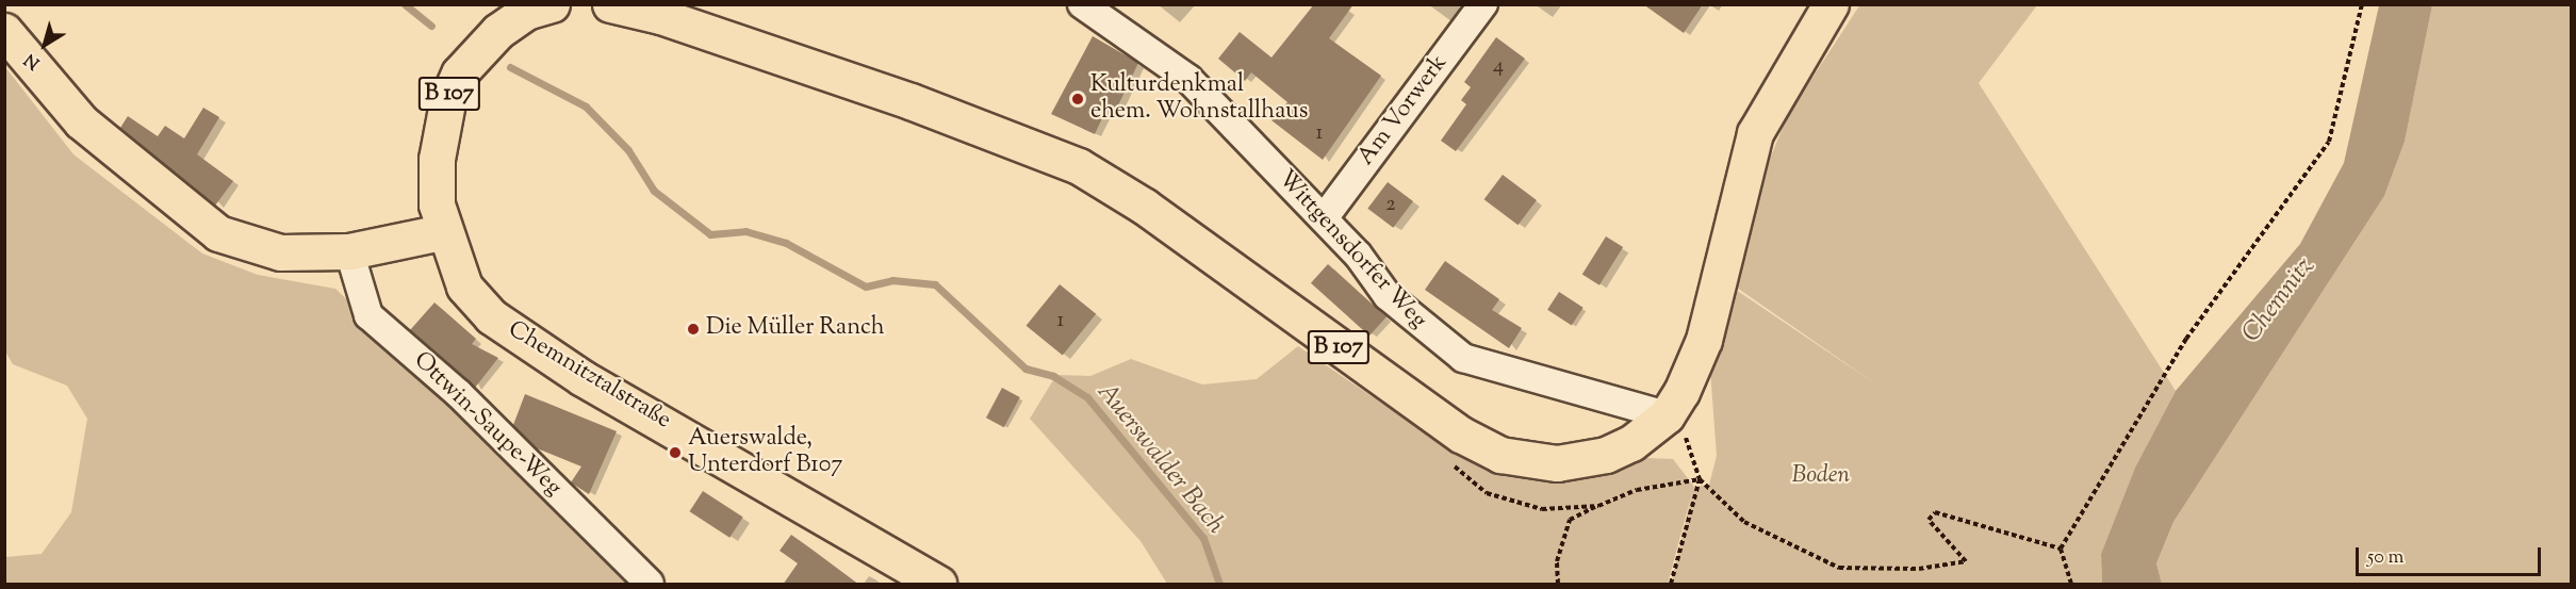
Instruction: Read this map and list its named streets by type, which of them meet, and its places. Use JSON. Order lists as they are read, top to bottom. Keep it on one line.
{"streets":{"main road":["B 107","Chemnitztalstraße"],"street":["Am Vorwerk","Wittgensdorfer Weg","Ottwin-Saupe-Weg"]},"crossings":[["B 107","Wittgensdorfer Weg"],["B 107","Chemnitztalstraße"],["Am Vorwerk","Wittgensdorfer Weg"]],"water":["Chemnitz","Auerswalder Bach"],"parks":["Boden"],"places":["Kulturdenkmal ehem. Wohnstallhaus","Die Müller Ranch","Auerswalde, Unterdorf B107"],"house_numbers":["4","1","2","1"],"scale_bar":"50 m","north":"bottom left"}
